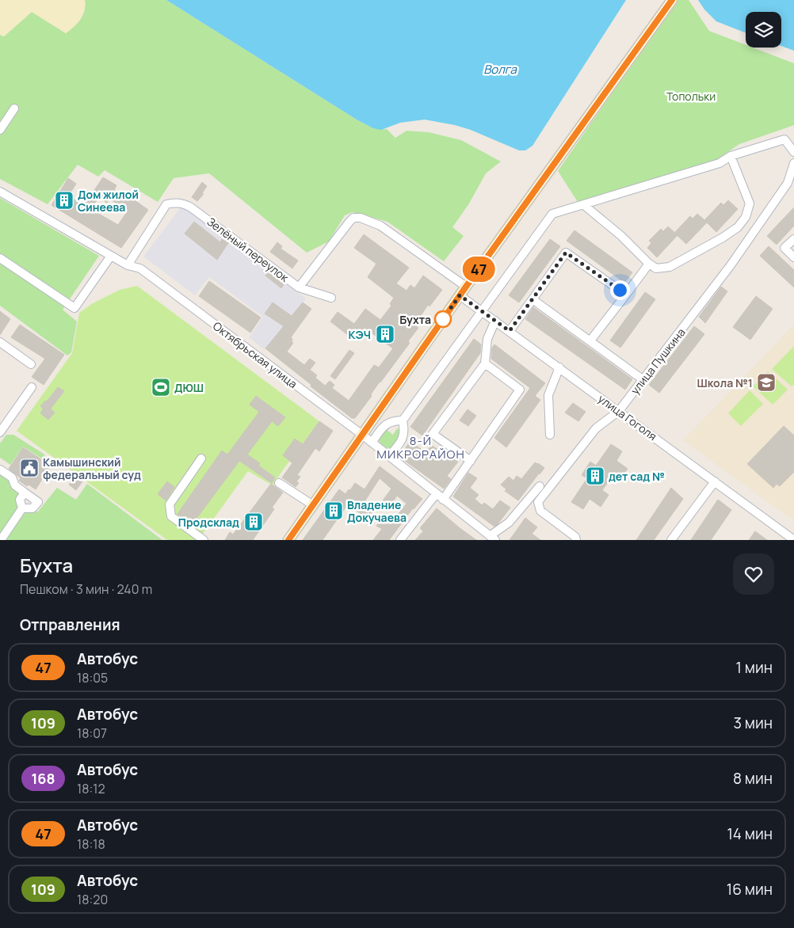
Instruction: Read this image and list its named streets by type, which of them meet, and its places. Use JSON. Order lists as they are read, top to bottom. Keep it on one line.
{"streets":{"street":["Зелёный переулок","Октябрьская улица","улица Пушкина","улица Гоголя"]},"crossings":[["Зелёный переулок","Октябрьская улица"],["улица Пушкина","улица Гоголя"]],"districts":["8-Й МИКРОРАЙОН"],"water":["Волга"],"parks":["Топольки"],"places":{"building":["Дом жилой Синеева","КЭЧ","дет сад №","Владение Докучаева","Продсклад"],"other":["Бухта"],"school or university":["Школа №1"],"sports":["ДЮШ"],"public building":["Камышинский федеральный суд"]},"lines":["bus line 47"],"page":{"on_map":"47","heading":[["Бухта","Пешком · 3 мин · 240 m"],"Отправления"],"list":[{"mark":"47","name":"Автобус","note":"18:05","value":"1 мин"},{"mark":"109","name":"Автобус","note":"18:07","value":"3 мин"},{"mark":"168","name":"Автобус","note":"18:12","value":"8 мин"},{"mark":"47","name":"Автобус","note":"18:18","value":"14 мин"},{"mark":"109","name":"Автобус","note":"18:20","value":"16 мин"}]}}
